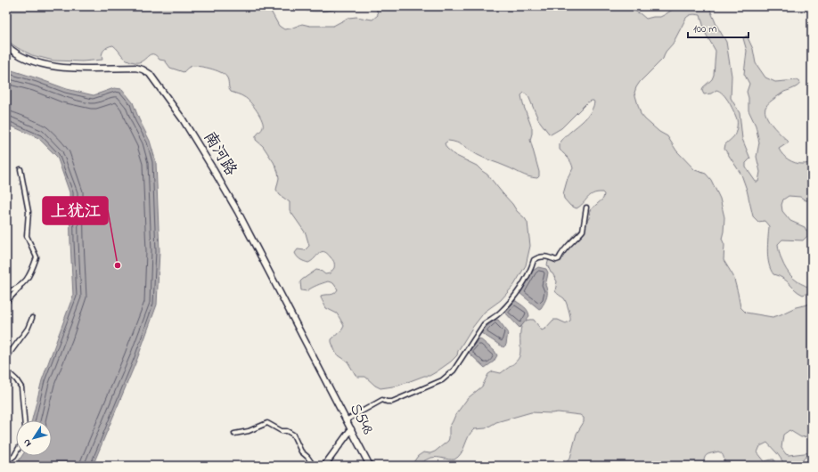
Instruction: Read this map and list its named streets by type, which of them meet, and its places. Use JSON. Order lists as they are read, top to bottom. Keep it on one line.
{"streets":{"street":["南河路","S548"]},"crossings":[["南河路","S548"]],"places":["上犹江"],"scale_bar":"100 m","north":"bottom left"}
